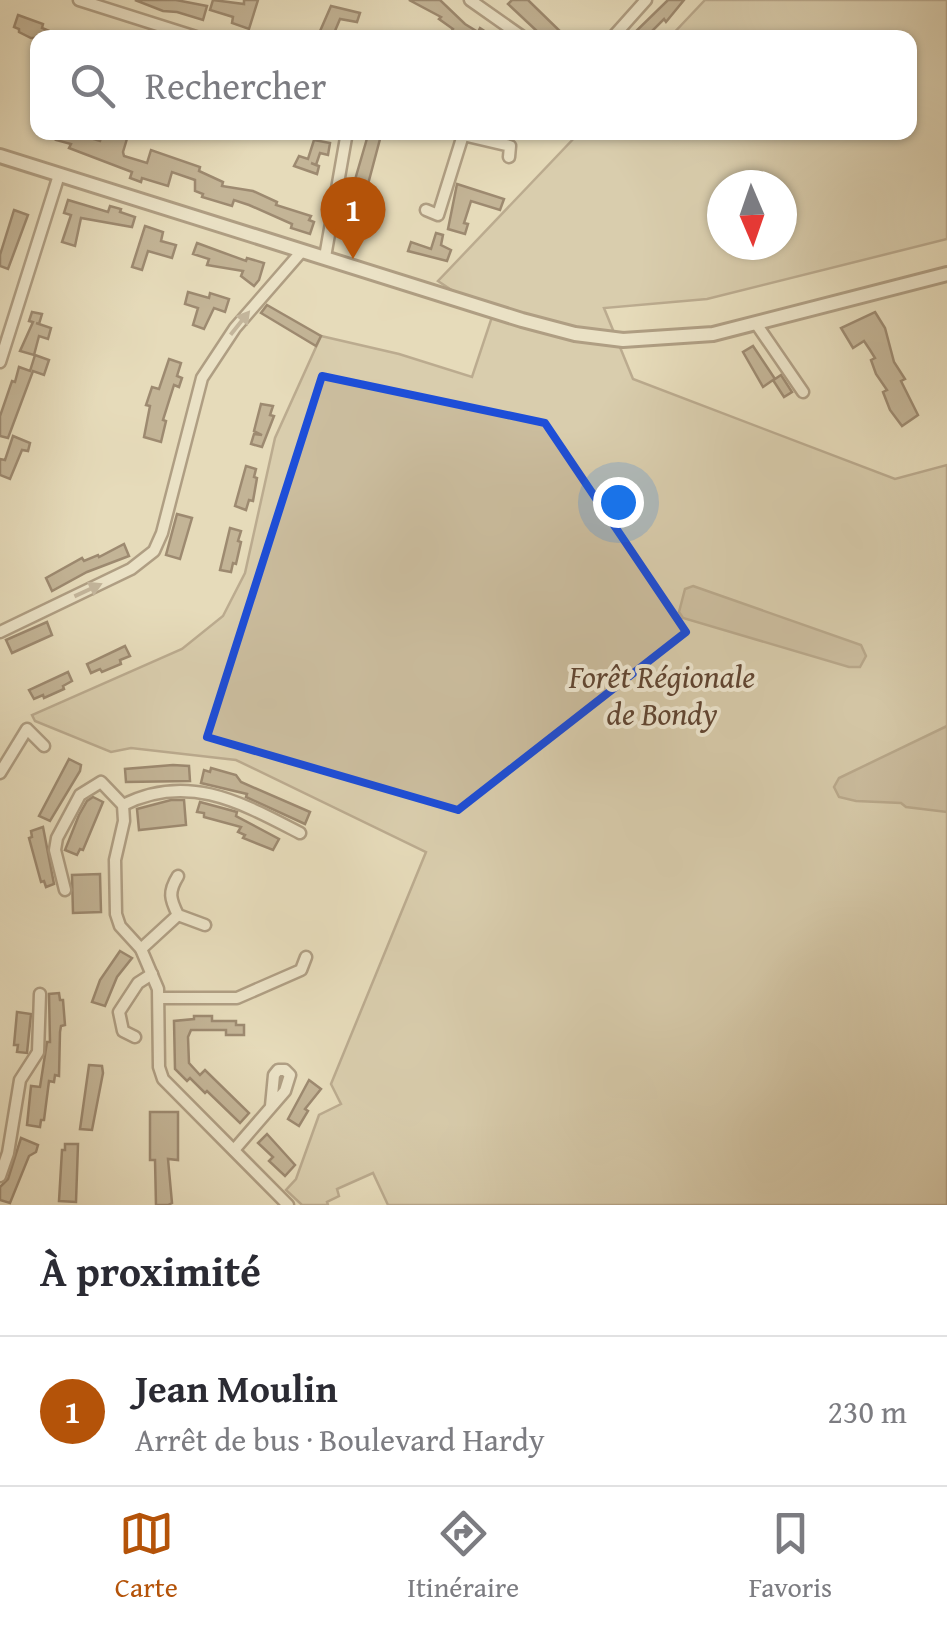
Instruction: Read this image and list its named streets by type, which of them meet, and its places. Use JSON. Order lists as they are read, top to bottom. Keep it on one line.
{"parks":["Forêt Régionale de Bondy"],"north":"bottom","page":{"search":"Rechercher","pins":"1","heading":"À proximité","list":[{"mark":"1","name":"Jean Moulin","note":"Arrêt de bus · Boulevard Hardy","value":"230 m"}],"nav":["Carte","Itinéraire","Favoris"]}}
